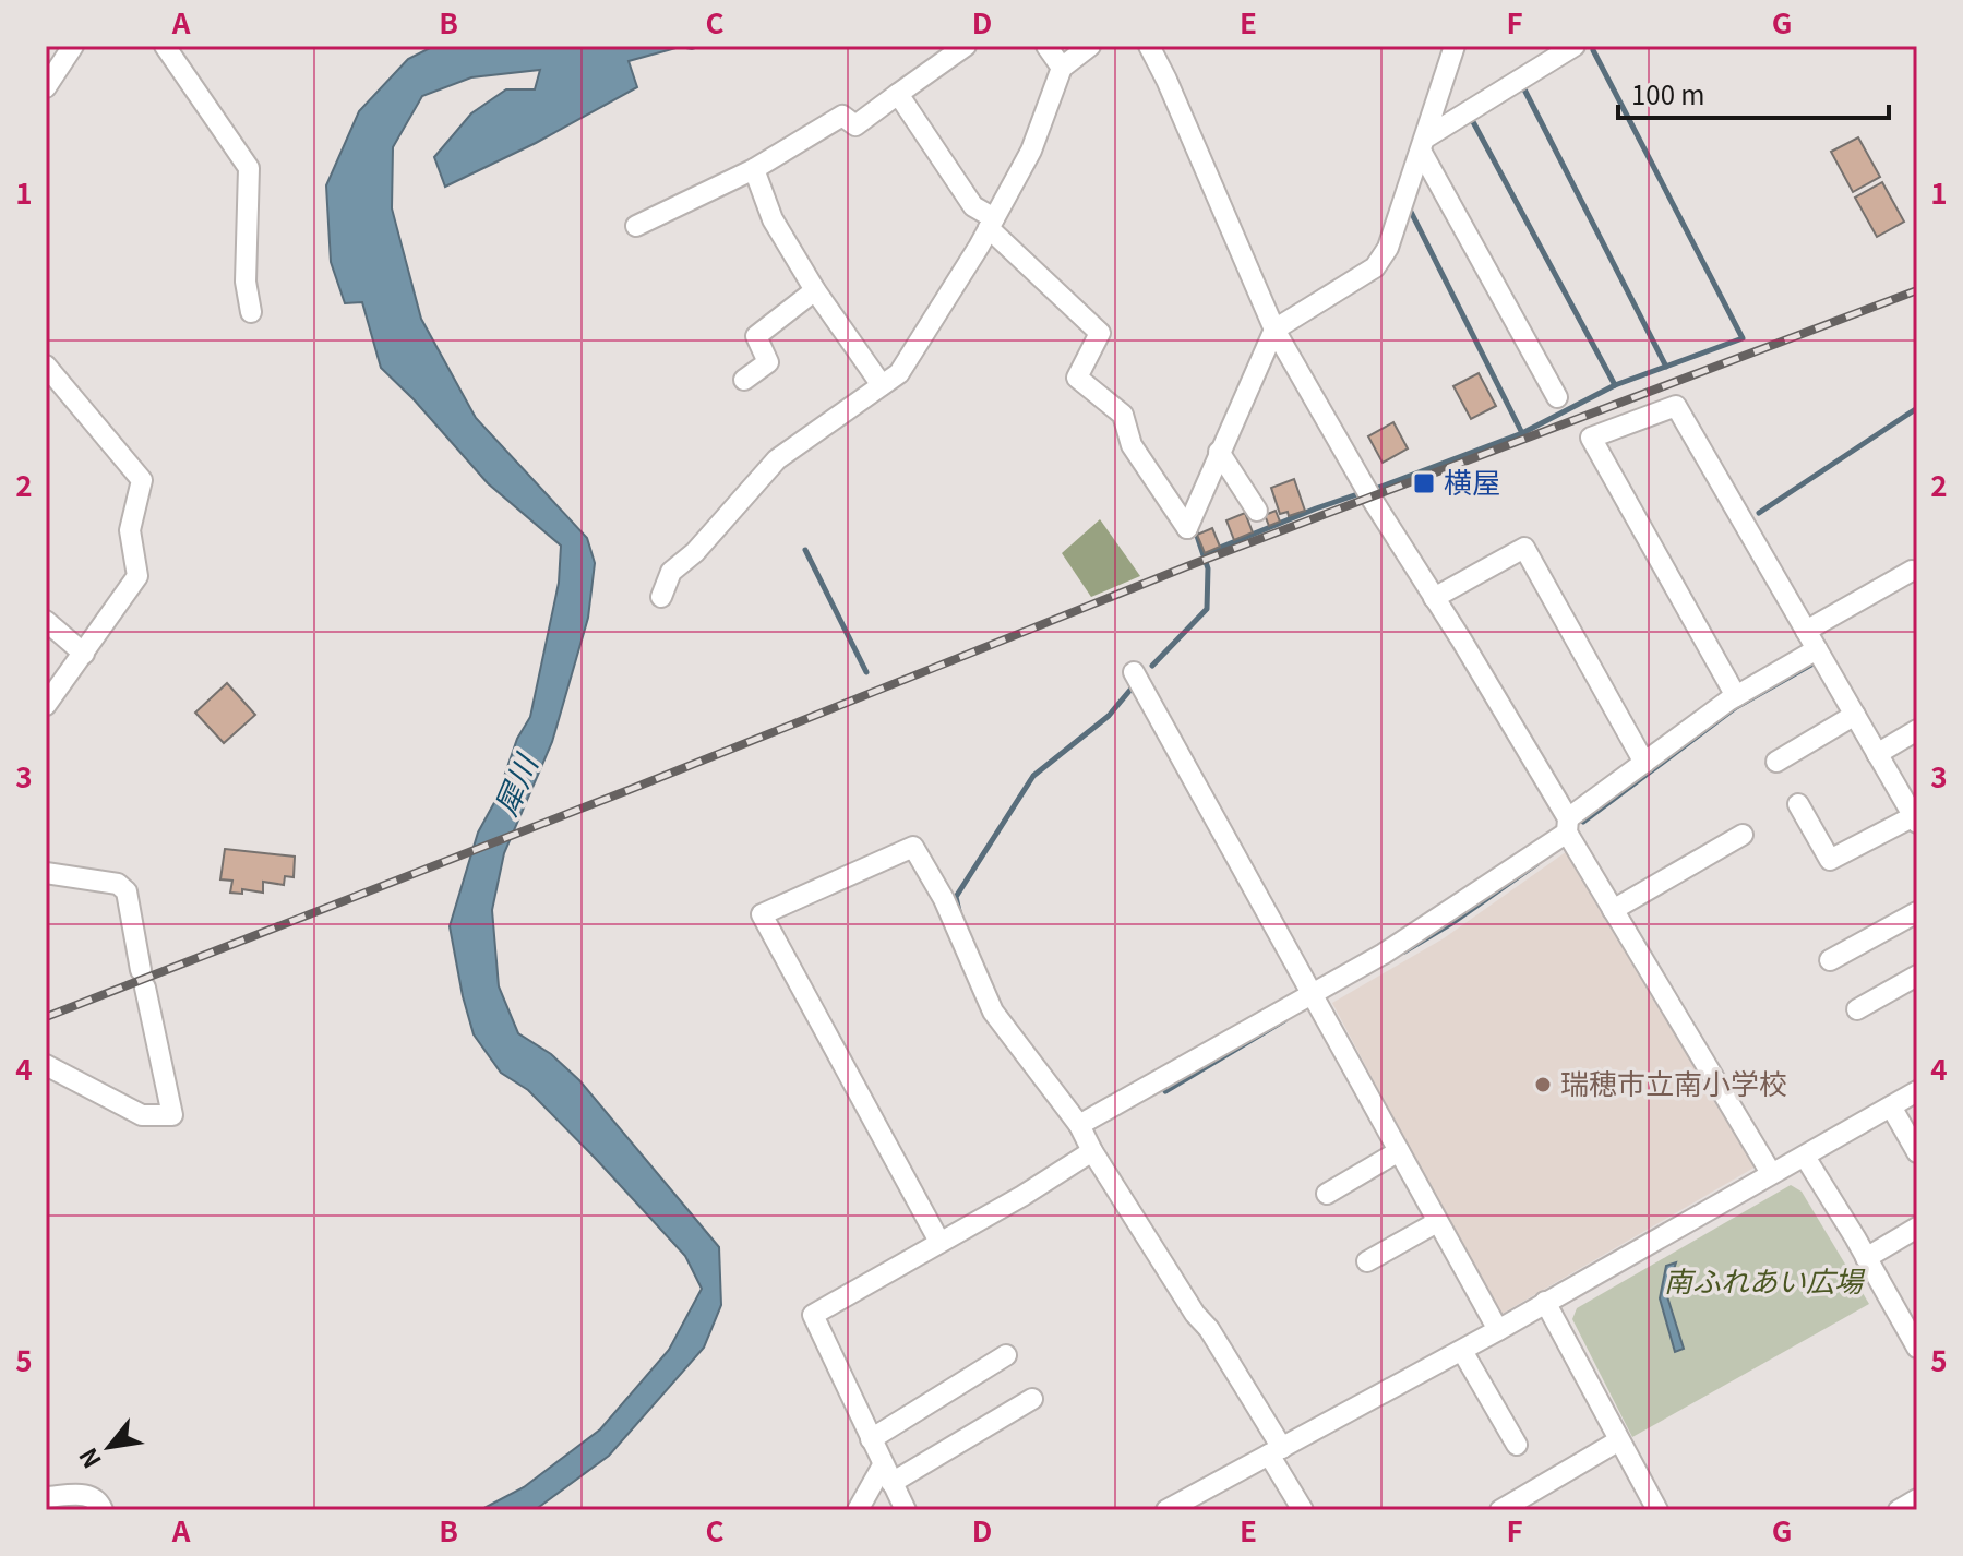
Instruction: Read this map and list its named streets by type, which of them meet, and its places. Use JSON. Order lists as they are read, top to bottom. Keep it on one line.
{"water":["犀川"],"parks":["南ふれあい広場"],"places":{"transit":["横屋"],"other":["瑞穂市立南小学校"]},"scale_bar":"100 m","north":"bottom left","grid":{"columns":["A","B","C","D","E","F","G"],"rows":["1","2","3","4","5"]}}
